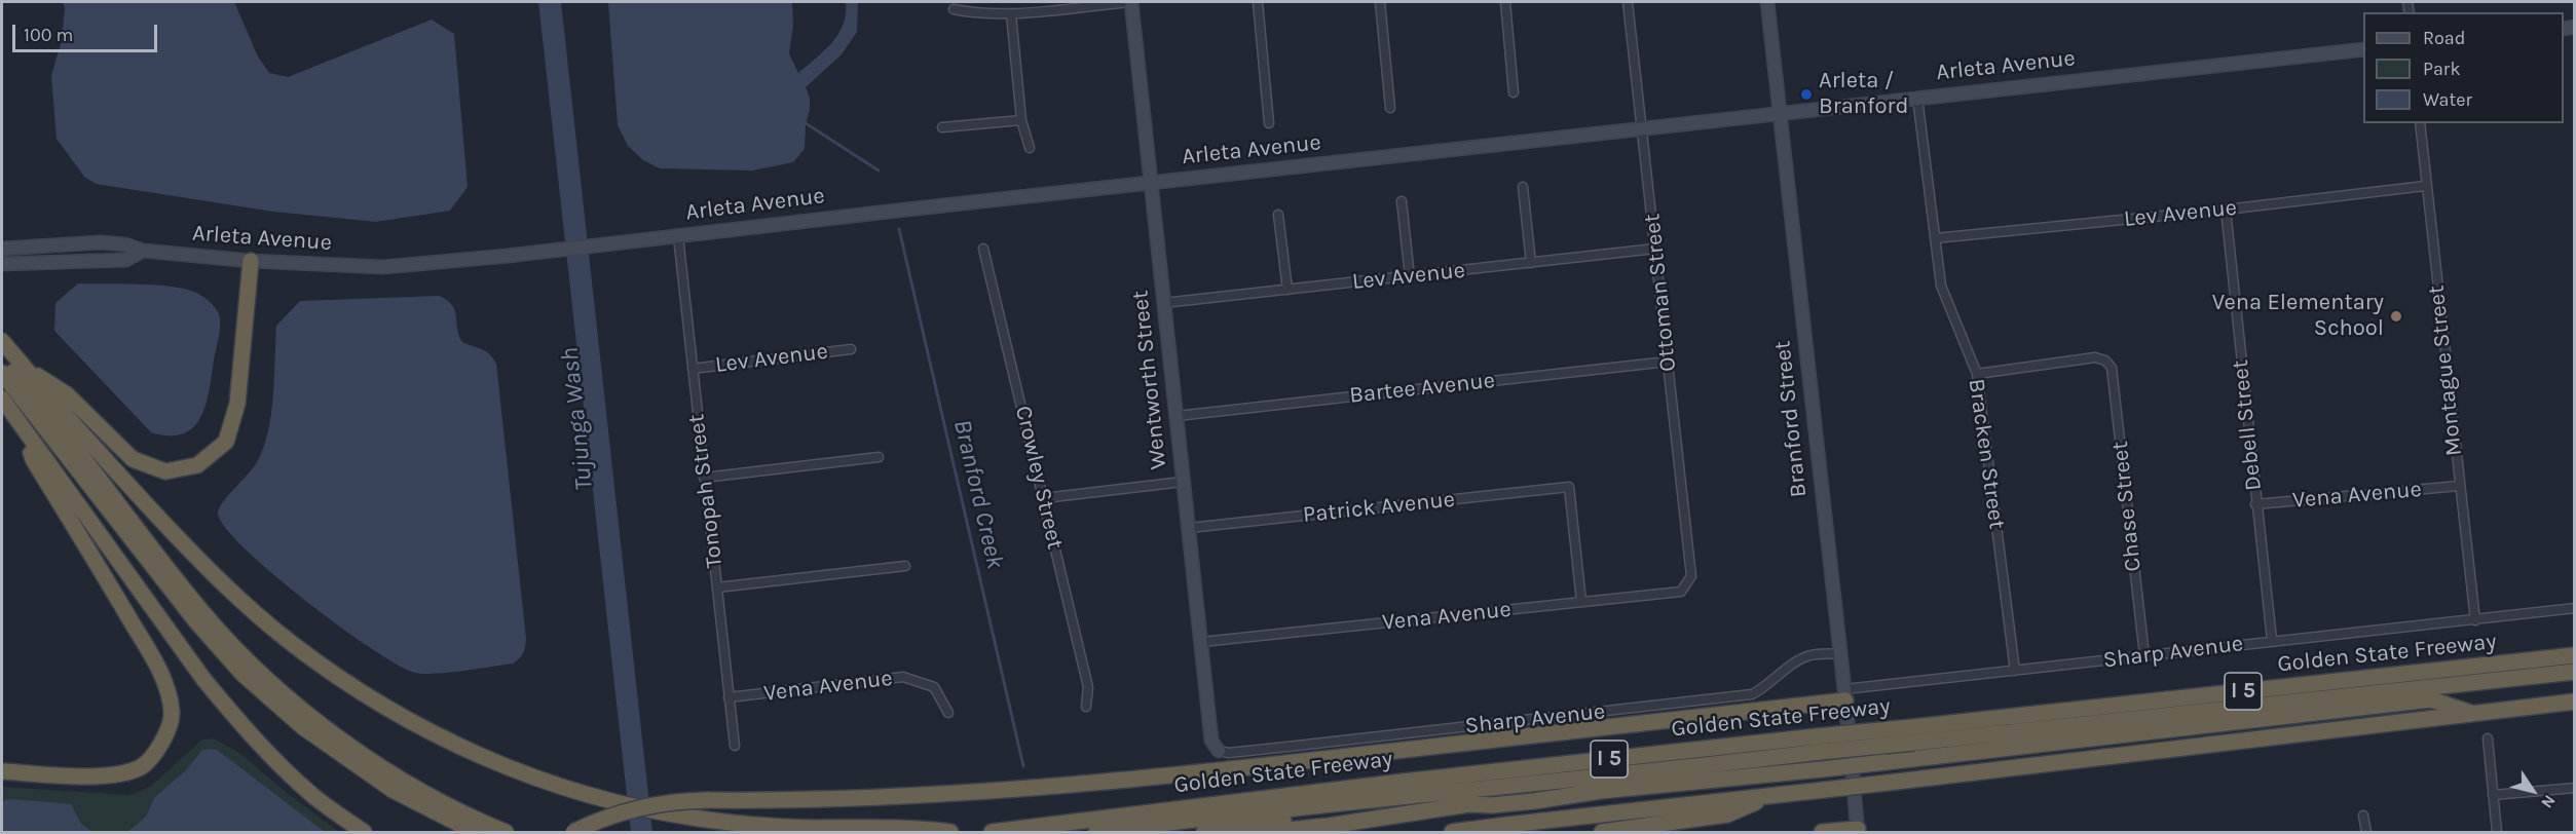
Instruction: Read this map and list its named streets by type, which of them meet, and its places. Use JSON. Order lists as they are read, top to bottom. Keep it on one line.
{"streets":{"highway":["Golden State Freeway","I 5"],"main road":["Arleta Avenue","Wentworth Street","Branford Street"],"street":["Lev Avenue","Ottoman Street","Montague Street","Bartee Avenue","Debell Street","Bracken Street","Crowley Street","Tonopah Street","Vena Avenue","Chase Street","Patrick Avenue","Sharp Avenue"]},"crossings":[["Arleta Avenue","Ottoman Street"],["Arleta Avenue","Wentworth Street"],["Arleta Avenue","Branford Street"],["Arleta Avenue","Bracken Street"],["Arleta Avenue","Tonopah Street"],["Lev Avenue","Ottoman Street"],["Lev Avenue","Montague Street"],["Lev Avenue","Wentworth Street"],["Lev Avenue","Debell Street"],["Lev Avenue","Bracken Street"],["Lev Avenue","Tonopah Street"],["Ottoman Street","Bartee Avenue"],["Ottoman Street","Vena Avenue"],["Montague Street","Vena Avenue"],["Montague Street","Sharp Avenue"],["Wentworth Street","Bartee Avenue"],["Wentworth Street","Vena Avenue"],["Wentworth Street","Patrick Avenue"],["Wentworth Street","Sharp Avenue"],["Branford Street","Sharp Avenue"],["Debell Street","Vena Avenue"],["Debell Street","Sharp Avenue"],["Bracken Street","Chase Street"],["Bracken Street","Sharp Avenue"],["Tonopah Street","Vena Avenue"],["Vena Avenue","Patrick Avenue"],["Chase Street","Sharp Avenue"]],"water":["Tujunga Wash","Branford Creek"],"places":["Arleta / Branford","Vena Elementary School"],"legend":["Road","Park","Water"],"scale_bar":"100 m","north":"bottom right"}
